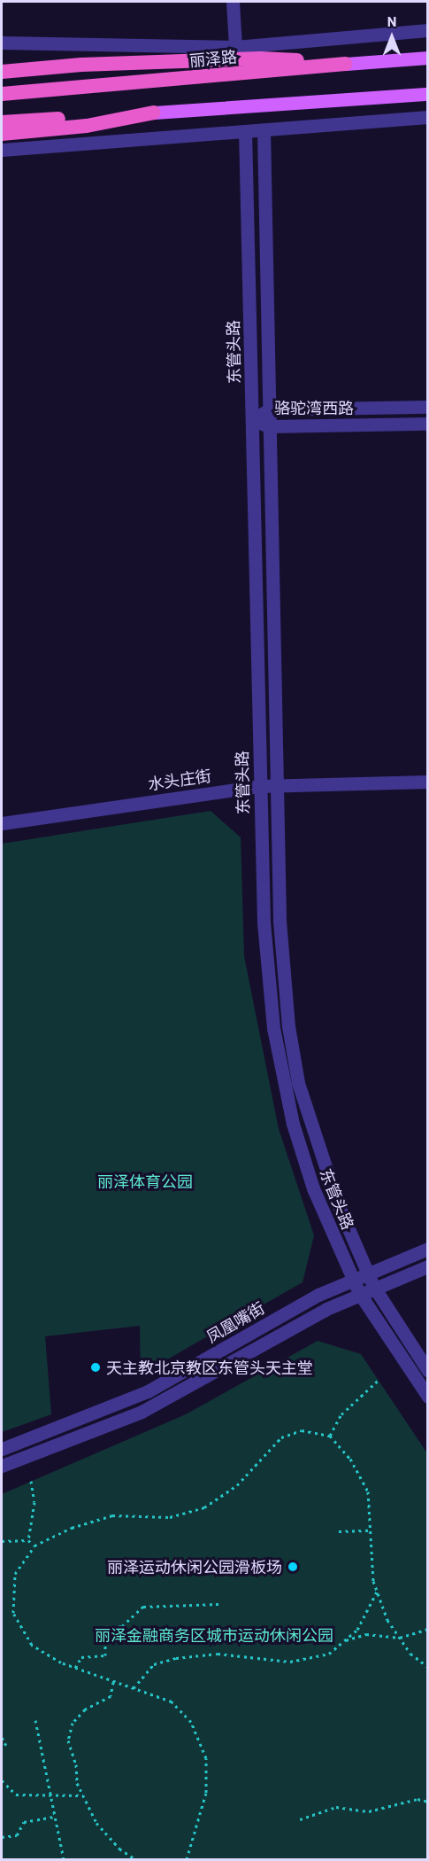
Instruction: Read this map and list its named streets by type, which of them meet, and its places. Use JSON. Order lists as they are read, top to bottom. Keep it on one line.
{"streets":{"highway":["丽泽路"],"street":["东管头路","骆驼湾西路","水头庄街","凤凰嘴街"]},"crossings":[["东管头路","骆驼湾西路"],["东管头路","水头庄街"],["东管头路","凤凰嘴街"]],"parks":["丽泽体育公园","丽泽金融商务区城市运动休闲公园"],"places":["天主教北京教区东管头天主堂","丽泽运动休闲公园滑板场"],"north":"top"}
